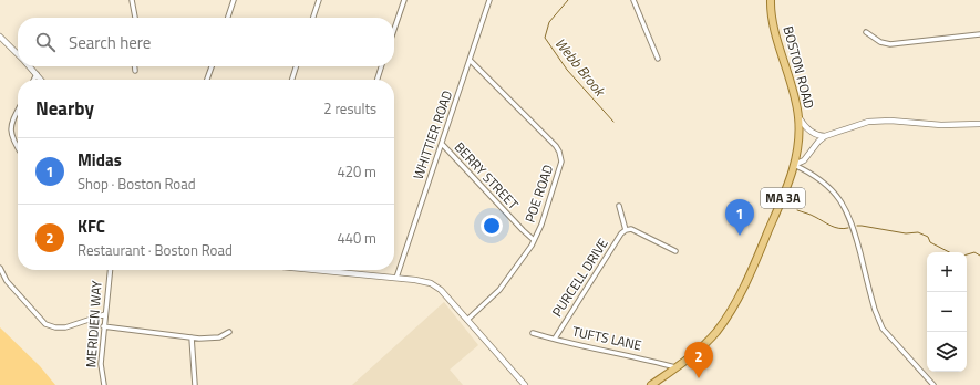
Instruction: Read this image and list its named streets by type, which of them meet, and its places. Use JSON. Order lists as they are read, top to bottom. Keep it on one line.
{"streets":{"main road":["BOSTON ROAD","MA 3A"],"street":["WHITTIER ROAD","BERRY STREET","POE ROAD","PURCELL DRIVE","MERIDIEN WAY","TUFTS LANE"]},"crossings":[["BOSTON ROAD","TUFTS LANE"],["WHITTIER ROAD","BERRY STREET"],["WHITTIER ROAD","POE ROAD"],["BERRY STREET","POE ROAD"],["PURCELL DRIVE","TUFTS LANE"]],"water":["Webb Brook"],"page":{"search":"Search here","heading":["Nearby","2 results"],"list":[{"mark":"1","name":"Midas","note":"Shop · Boston Road","value":"420 m"},{"mark":"2","name":"KFC","note":"Restaurant · Boston Road","value":"440 m"}],"pins":["1","2"],"map_buttons":["+","−"]}}
